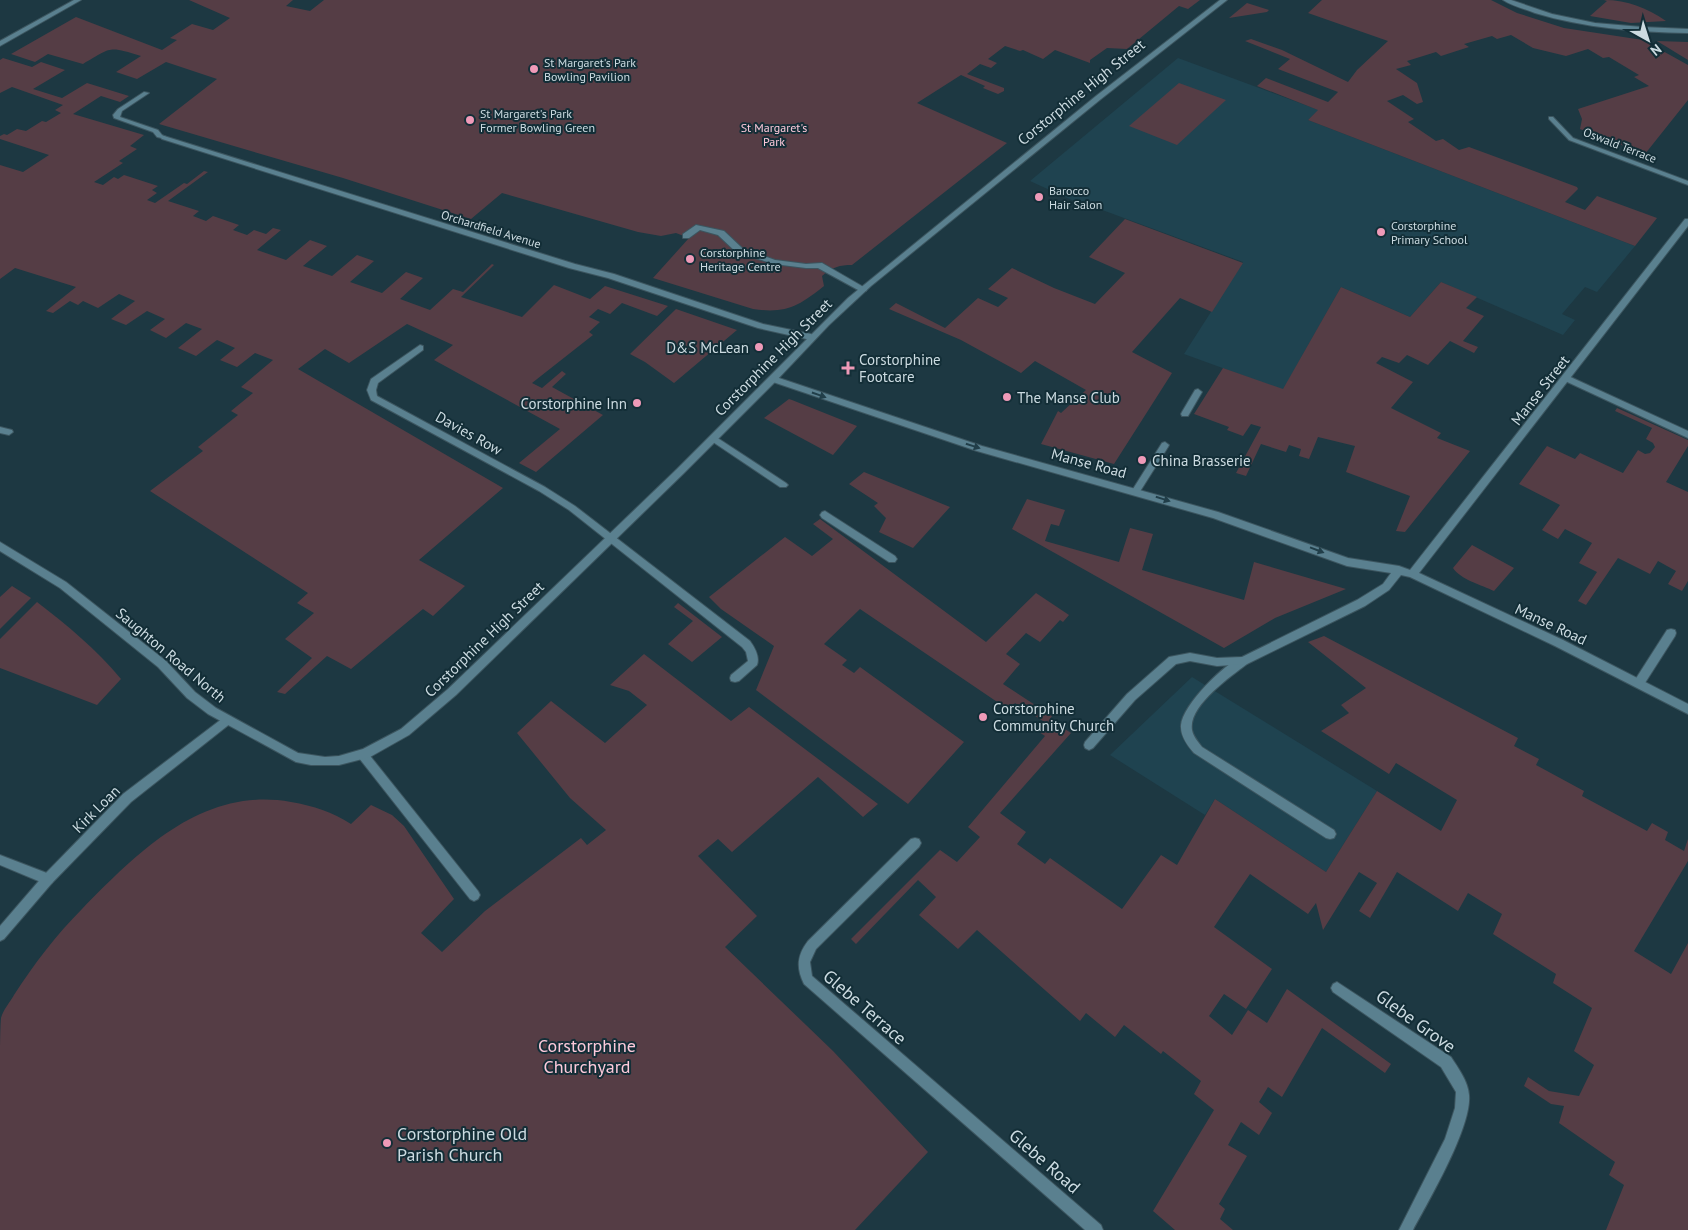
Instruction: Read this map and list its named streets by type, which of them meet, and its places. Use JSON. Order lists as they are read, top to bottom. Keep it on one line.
{"streets":{"street":["Corstorphine High Street","Oswald Terrace","Orchardfield Avenue","Manse Street","Davies Row","Manse Road","Saughton Road North","Kirk Loan","Glebe Terrace","Glebe Grove","Glebe Road"]},"crossings":[["Corstorphine High Street","Orchardfield Avenue"],["Corstorphine High Street","Davies Row"],["Corstorphine High Street","Manse Road"],["Corstorphine High Street","Saughton Road North"],["Manse Street","Manse Road"],["Saughton Road North","Kirk Loan"],["Glebe Terrace","Glebe Road"]],"one_way":["Manse Road"],"parks":["St Margaret's Park","Corstorphine Churchyard"],"places":{"other":["St Margaret's Park Bowling Pavilion","St Margaret's Park Former Bowling Green","Barocco Hair Salon","Corstorphine Primary School","Corstorphine Heritage Centre","D&S McLean","The Manse Club","Corstorphine Inn","China Brasserie","Corstorphine Community Church","Corstorphine Old Parish Church"],"health":["Corstorphine Footcare"]},"north":"bottom right"}
